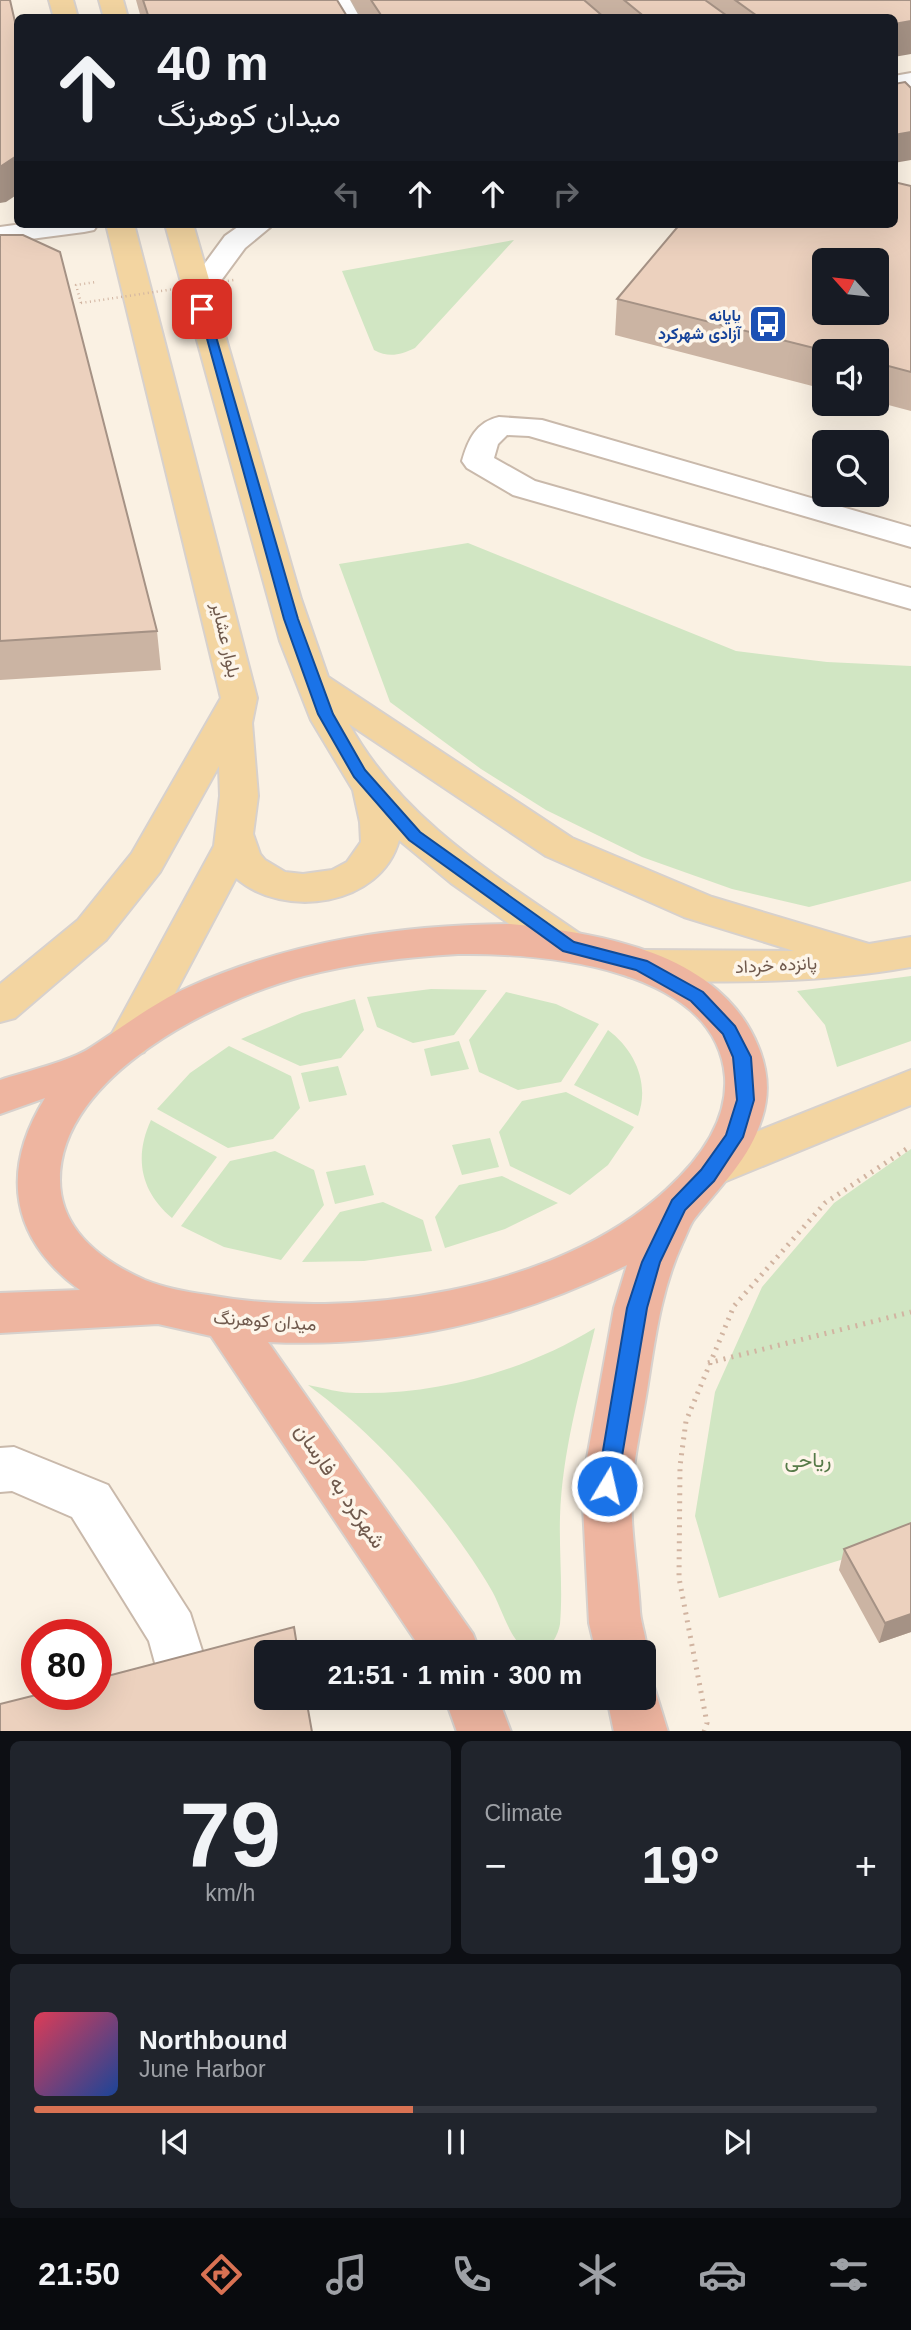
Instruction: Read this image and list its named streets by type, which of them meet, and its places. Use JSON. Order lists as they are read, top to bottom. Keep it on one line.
{"streets":{"highway":["میدان کوهرنگ","شهرکرد به فارسان"],"main road":["بلوار عشایر","پانزده خرداد"]},"crossings":[["بلوار عشایر","میدان کوهرنگ"],["پانزده خرداد","میدان کوهرنگ"],["میدان کوهرنگ","شهرکرد به فارسان"]],"parks":["ریاحی"],"places":{"bus stop":["پایانه آزادی شهرکرد"]},"north":"top left","page":{"turn":["40 m","میدان کوهرنگ"],"limit":"80","trip":"21:51 · 1 min · 300 m","tile":[["79","km/h"],"Climate"],"heat":["−","19°","+"],"song":["Northbound","June Harbor"],"tabs":"21:50"}}
